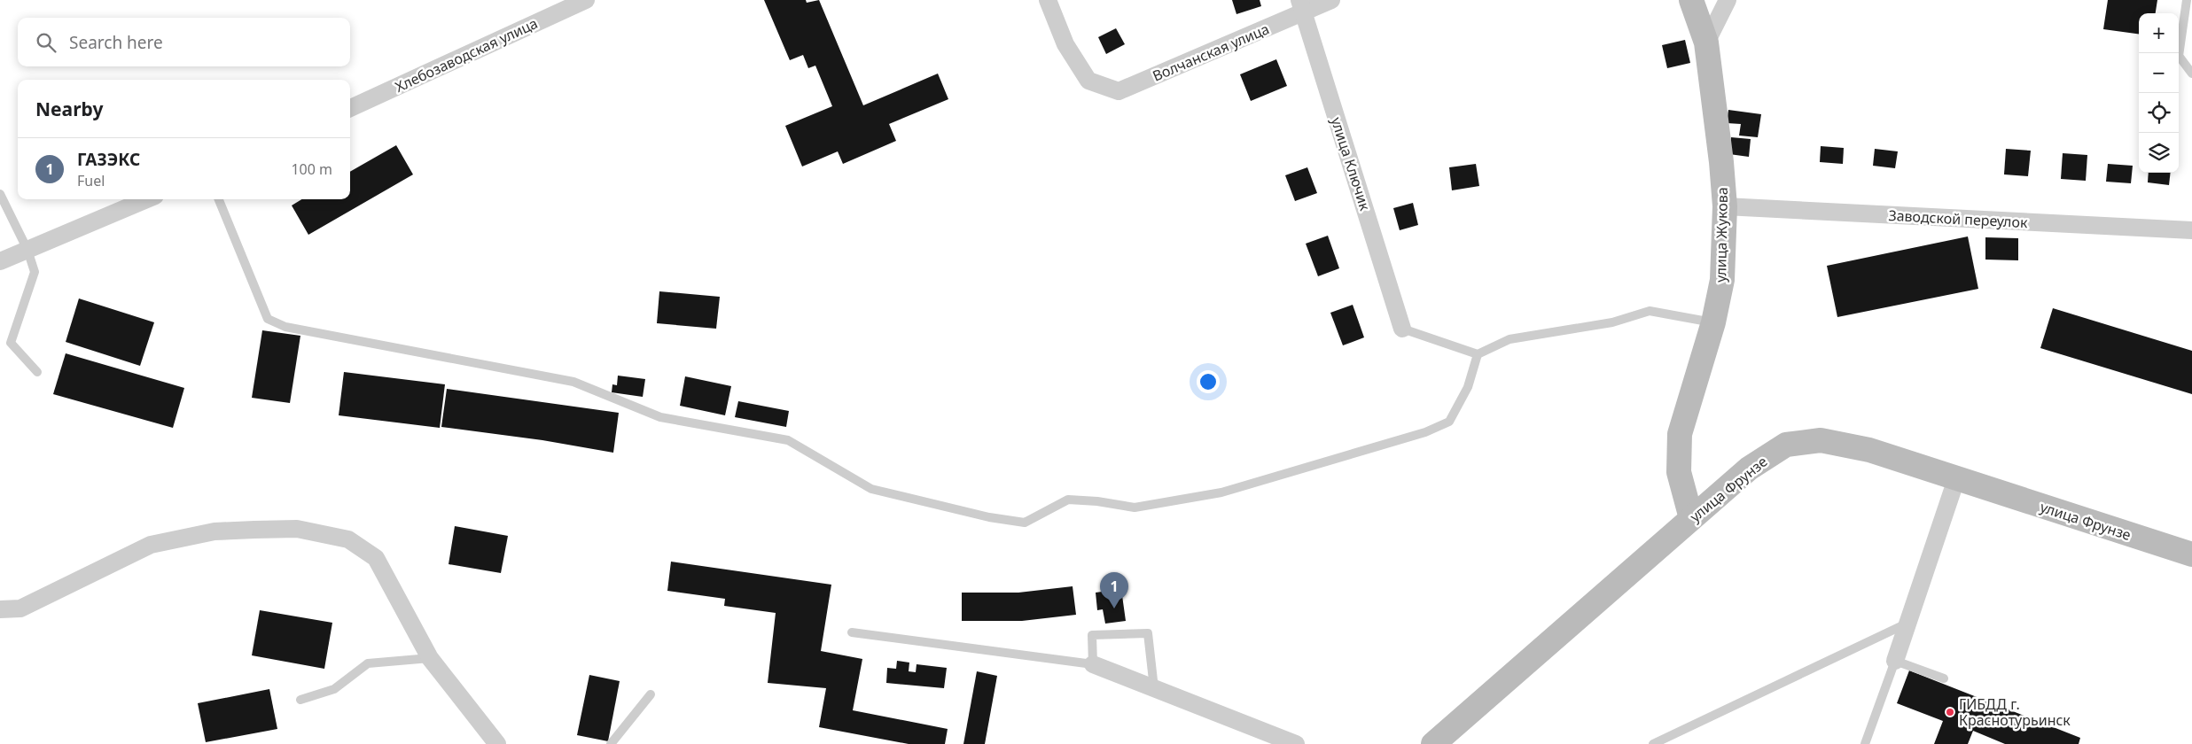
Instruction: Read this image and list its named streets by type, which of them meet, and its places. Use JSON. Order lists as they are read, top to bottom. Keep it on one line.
{"streets":{"main road":["улица Жукова","улица Фрунзе"],"street":["Волчанская улица","Хлебозаводская улица","улица Ключик","Заводской переулок"]},"crossings":[["Волчанская улица","улица Ключик"],["Заводской переулок","улица Жукова"],["улица Жукова","улица Фрунзе"]],"places":["ГИБДД г. Краснотурьинск"],"page":{"map_buttons":["+","−"],"search":"Search here","heading":"Nearby","list":[{"mark":"1","name":"ГАЗЭКС","note":"Fuel","value":"100 m"}],"pins":"1"}}
